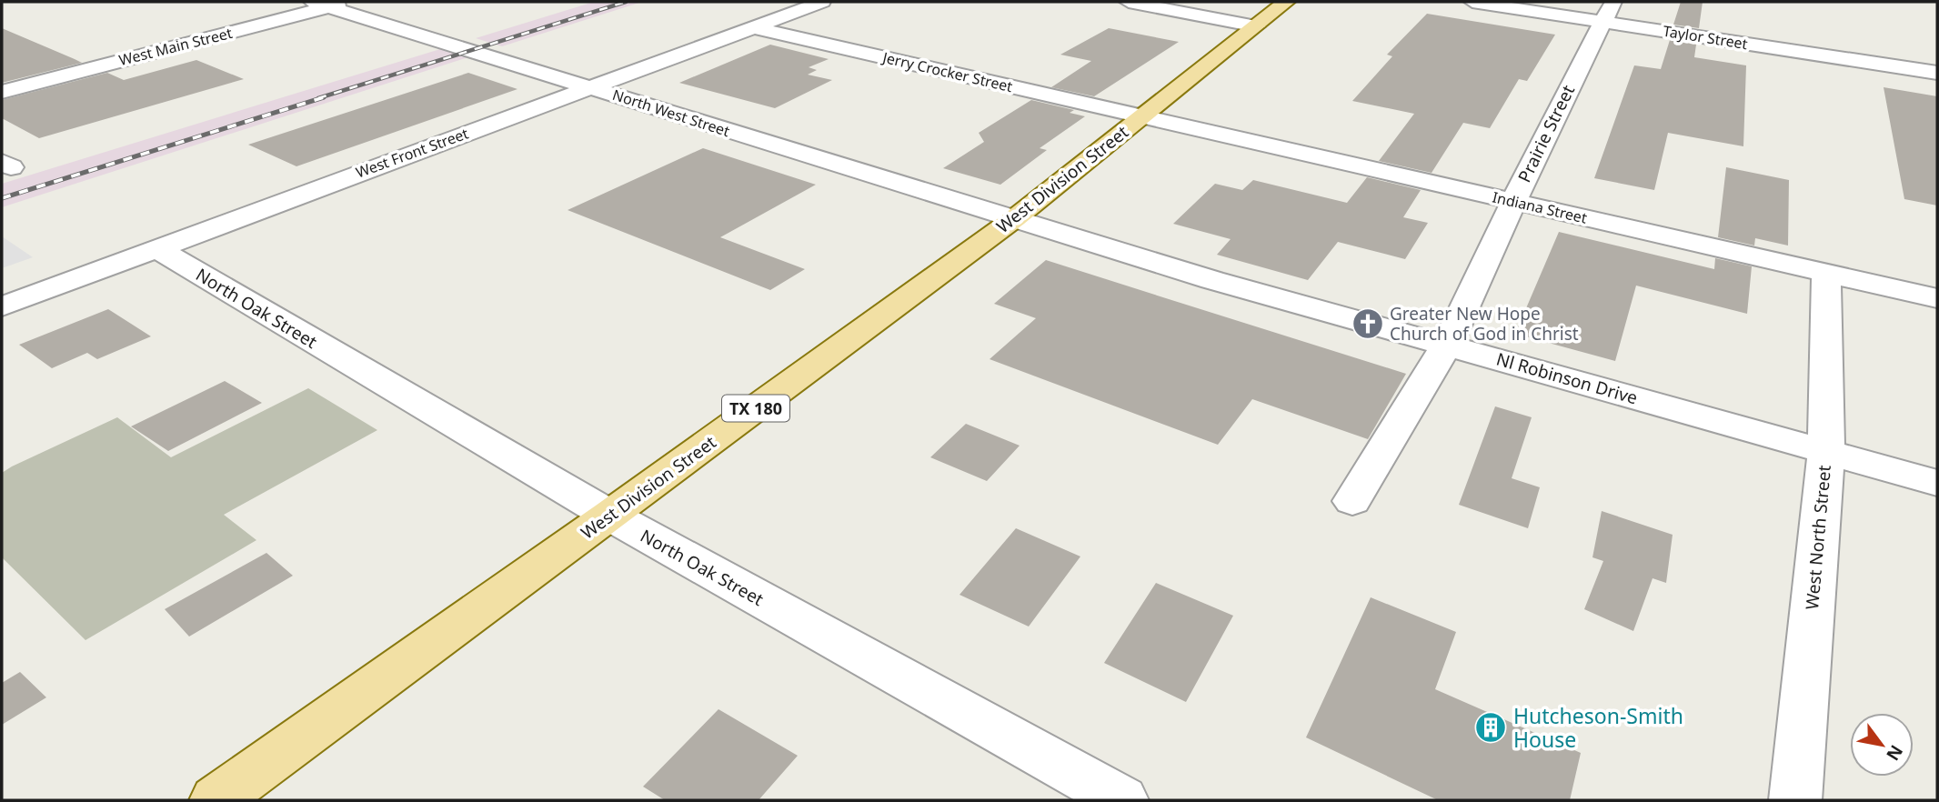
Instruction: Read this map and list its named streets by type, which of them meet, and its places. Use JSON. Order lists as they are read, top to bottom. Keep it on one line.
{"streets":{"main road":["West Division Street","TX 180"],"street":["Taylor Street","West Main Street","Jerry Crocker Street","North West Street","Prairie Street","West Front Street","Indiana Street","North Oak Street","Nl Robinson Drive","West North Street"]},"crossings":[["Taylor Street","Prairie Street"],["West Main Street","North West Street"],["Jerry Crocker Street","West Front Street"],["Jerry Crocker Street","West Division Street"],["Jerry Crocker Street","Indiana Street"],["North West Street","West Front Street"],["North West Street","West Division Street"],["North West Street","Nl Robinson Drive"],["Prairie Street","Indiana Street"],["Prairie Street","Nl Robinson Drive"],["West Front Street","North Oak Street"],["West Division Street","Indiana Street"],["West Division Street","North Oak Street"],["West Division Street","Nl Robinson Drive"],["Indiana Street","West North Street"],["Nl Robinson Drive","West North Street"]],"places":{"church":["Greater New Hope Church of God in Christ"],"building":["Hutcheson-Smith House"]},"north":"bottom right"}
